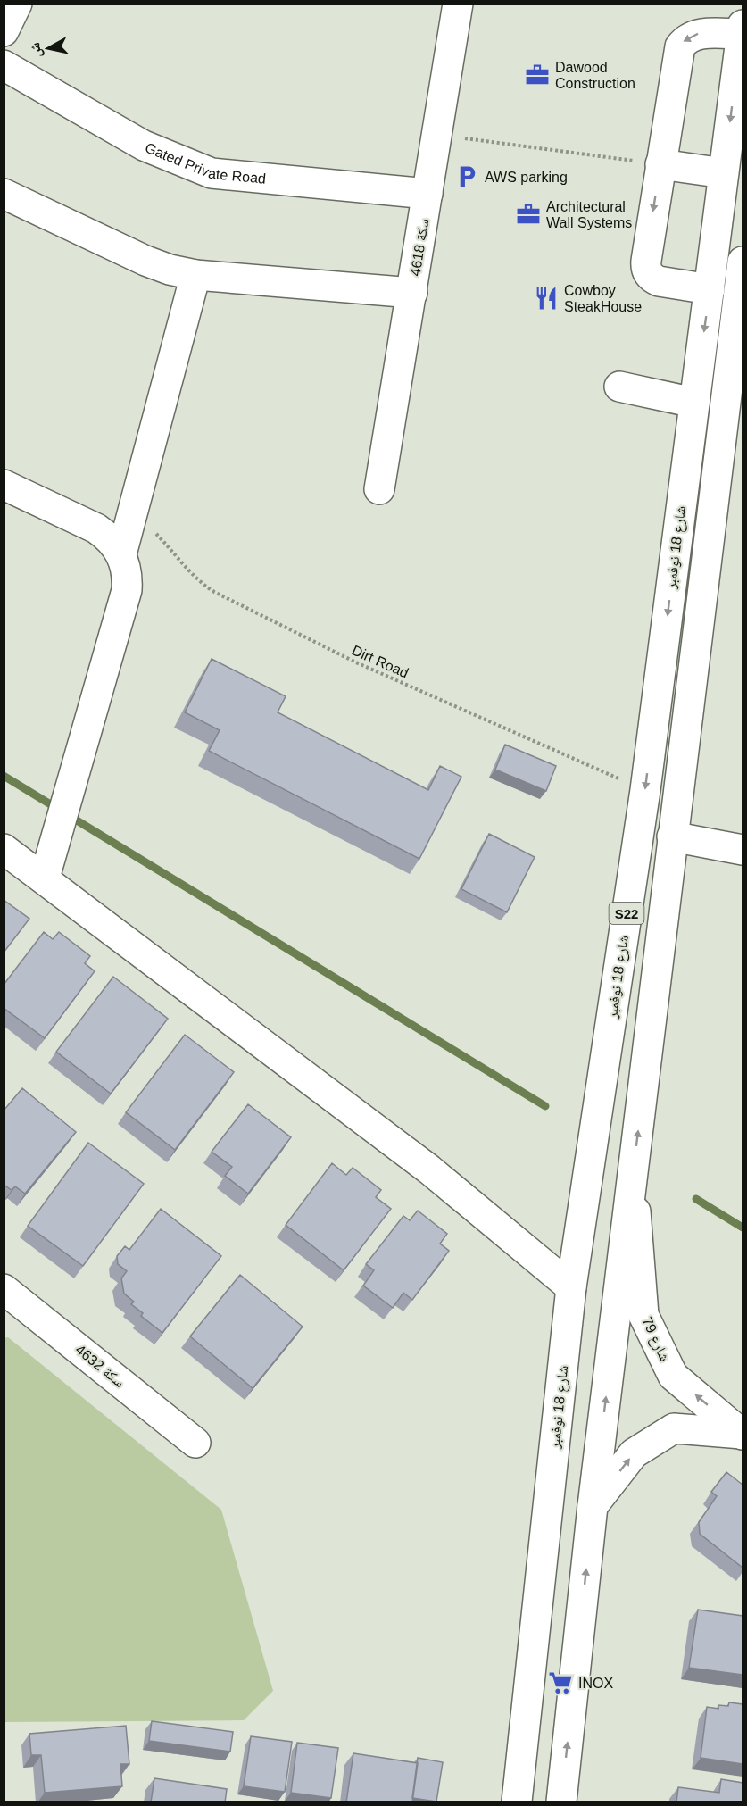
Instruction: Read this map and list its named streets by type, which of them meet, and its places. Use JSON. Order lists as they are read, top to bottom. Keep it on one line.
{"streets":{"street":["Gated Private Road","سكة 4618","شارع 18 نوفمبر","S22","79 شارع","سكة 4632"],"path":["Dirt Road"]},"crossings":[["Gated Private Road","سكة 4618"],["شارع 18 نوفمبر","Dirt Road"],["S22","79 شارع"]],"places":{"office":["Dawood Construction","Architectural Wall Systems"],"parking":["AWS parking"],"restaurant":["Cowboy SteakHouse"],"supermarket":["INOX"]},"north":"left"}
